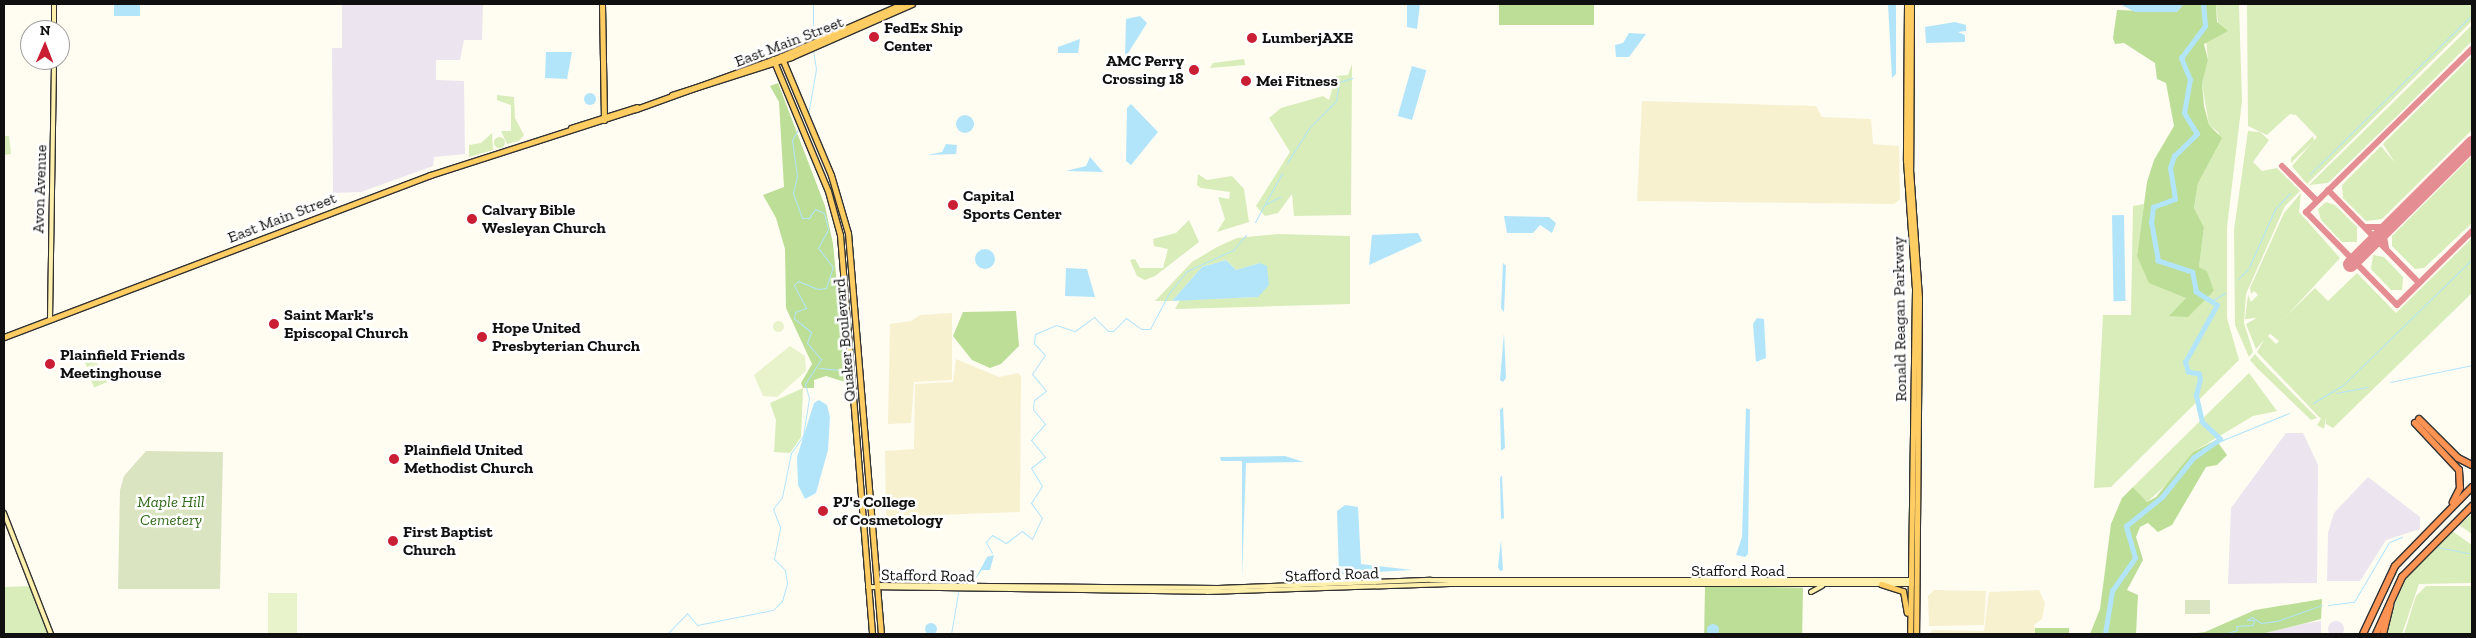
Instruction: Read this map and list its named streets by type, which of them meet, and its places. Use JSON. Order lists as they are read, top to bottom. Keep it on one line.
{"streets":{"main road":["East Main Street","Avon Avenue","Ronald Reagan Parkway","Quaker Boulevard","Stafford Road"]},"crossings":[["East Main Street","Avon Avenue"],["East Main Street","Quaker Boulevard"],["Ronald Reagan Parkway","Stafford Road"],["Quaker Boulevard","Stafford Road"]],"parks":["Maple Hill Cemetery"],"places":["FedEx Ship Center","LumberjAXE","AMC Perry Crossing 18","Mei Fitness","Capital Sports Center","Calvary Bible Wesleyan Church","Saint Mark's Episcopal Church","Hope United Presbyterian Church","Plainfield Friends Meetinghouse","Plainfield United Methodist Church","PJ's College of Cosmetology","First Baptist Church"],"north":"top"}
